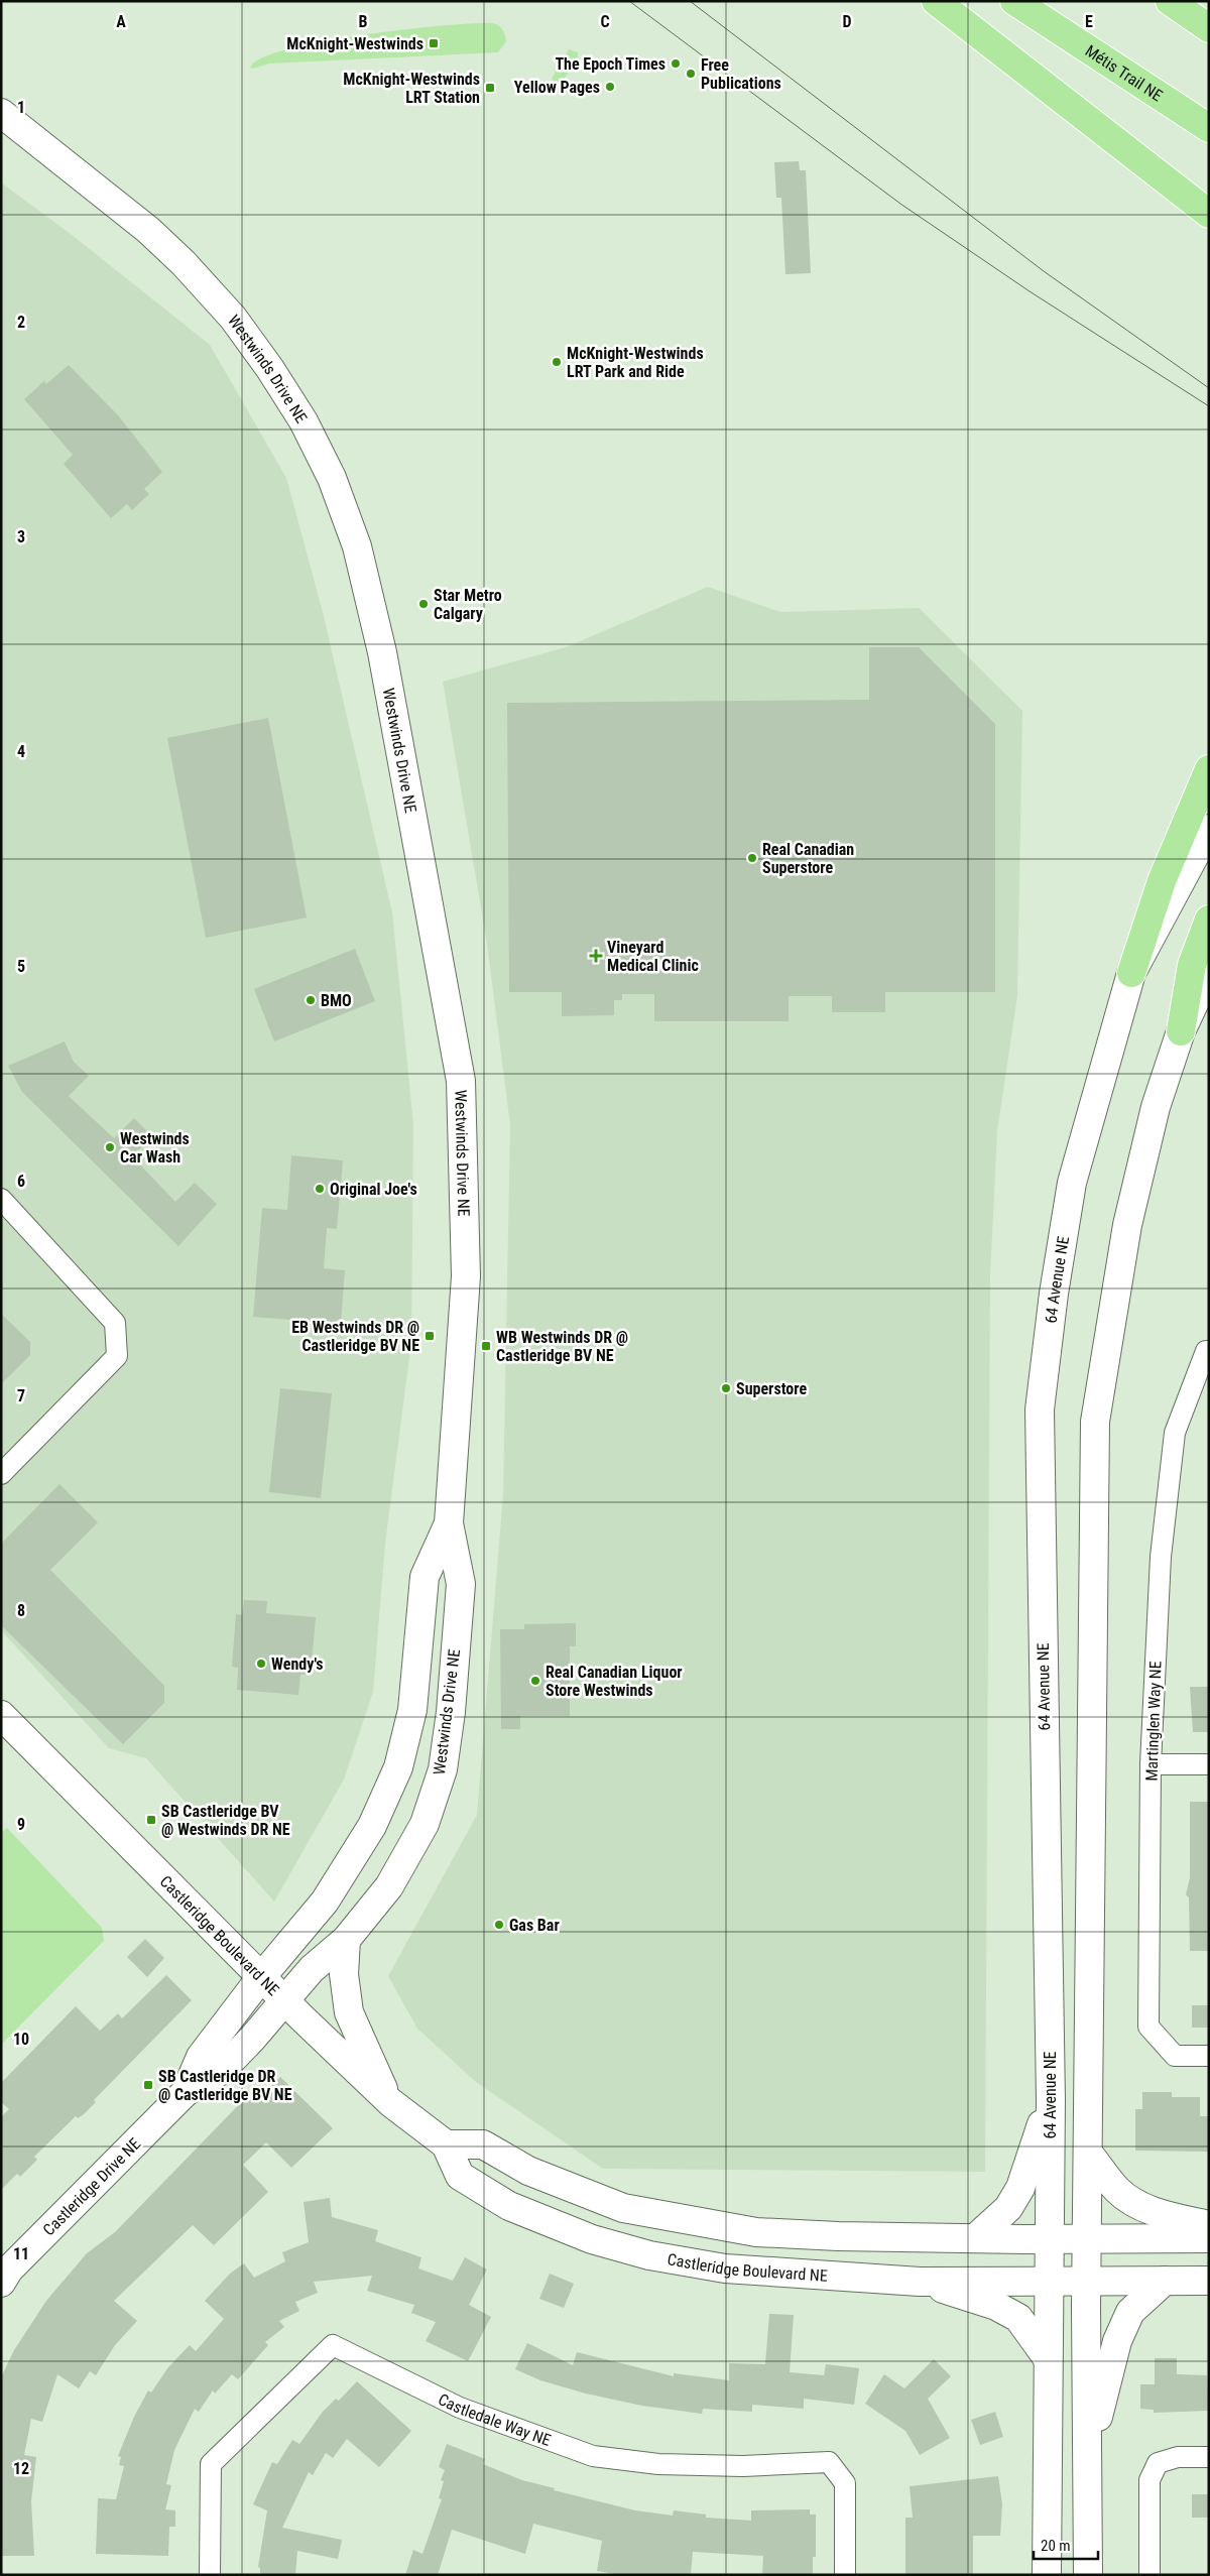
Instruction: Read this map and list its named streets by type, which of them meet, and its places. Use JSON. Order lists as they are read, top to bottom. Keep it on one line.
{"streets":{"main road":["Métis Trail NE"],"street":["Westwinds Drive NE","64 Avenue NE","Martinglen Way NE","Castleridge Boulevard NE","Castleridge Drive NE","Castledale Way NE"]},"crossings":[["Westwinds Drive NE","Castleridge Boulevard NE"],["Westwinds Drive NE","Castleridge Drive NE"],["64 Avenue NE","Castleridge Boulevard NE"],["Castleridge Boulevard NE","Castleridge Drive NE"]],"places":{"transit":["McKnight-Westwinds","McKnight-Westwinds LRT Station","EB Westwinds DR @ Castleridge BV NE","WB Westwinds DR @ Castleridge BV NE","SB Castleridge BV @ Westwinds DR NE","SB Castleridge DR @ Castleridge BV NE"],"other":["The Epoch Times","Free Publications","Yellow Pages","McKnight-Westwinds LRT Park and Ride","Star Metro Calgary","Real Canadian Superstore","BMO","Westwinds Car Wash","Original Joe's","Superstore","Wendy's","Real Canadian Liquor Store Westwinds","Gas Bar"],"health":["Vineyard Medical Clinic"]},"scale_bar":"20 m","grid":{"columns":["A","B","C","D","E"],"rows":["1","2","3","4","5","6","7","8","9","10","11","12"]}}
